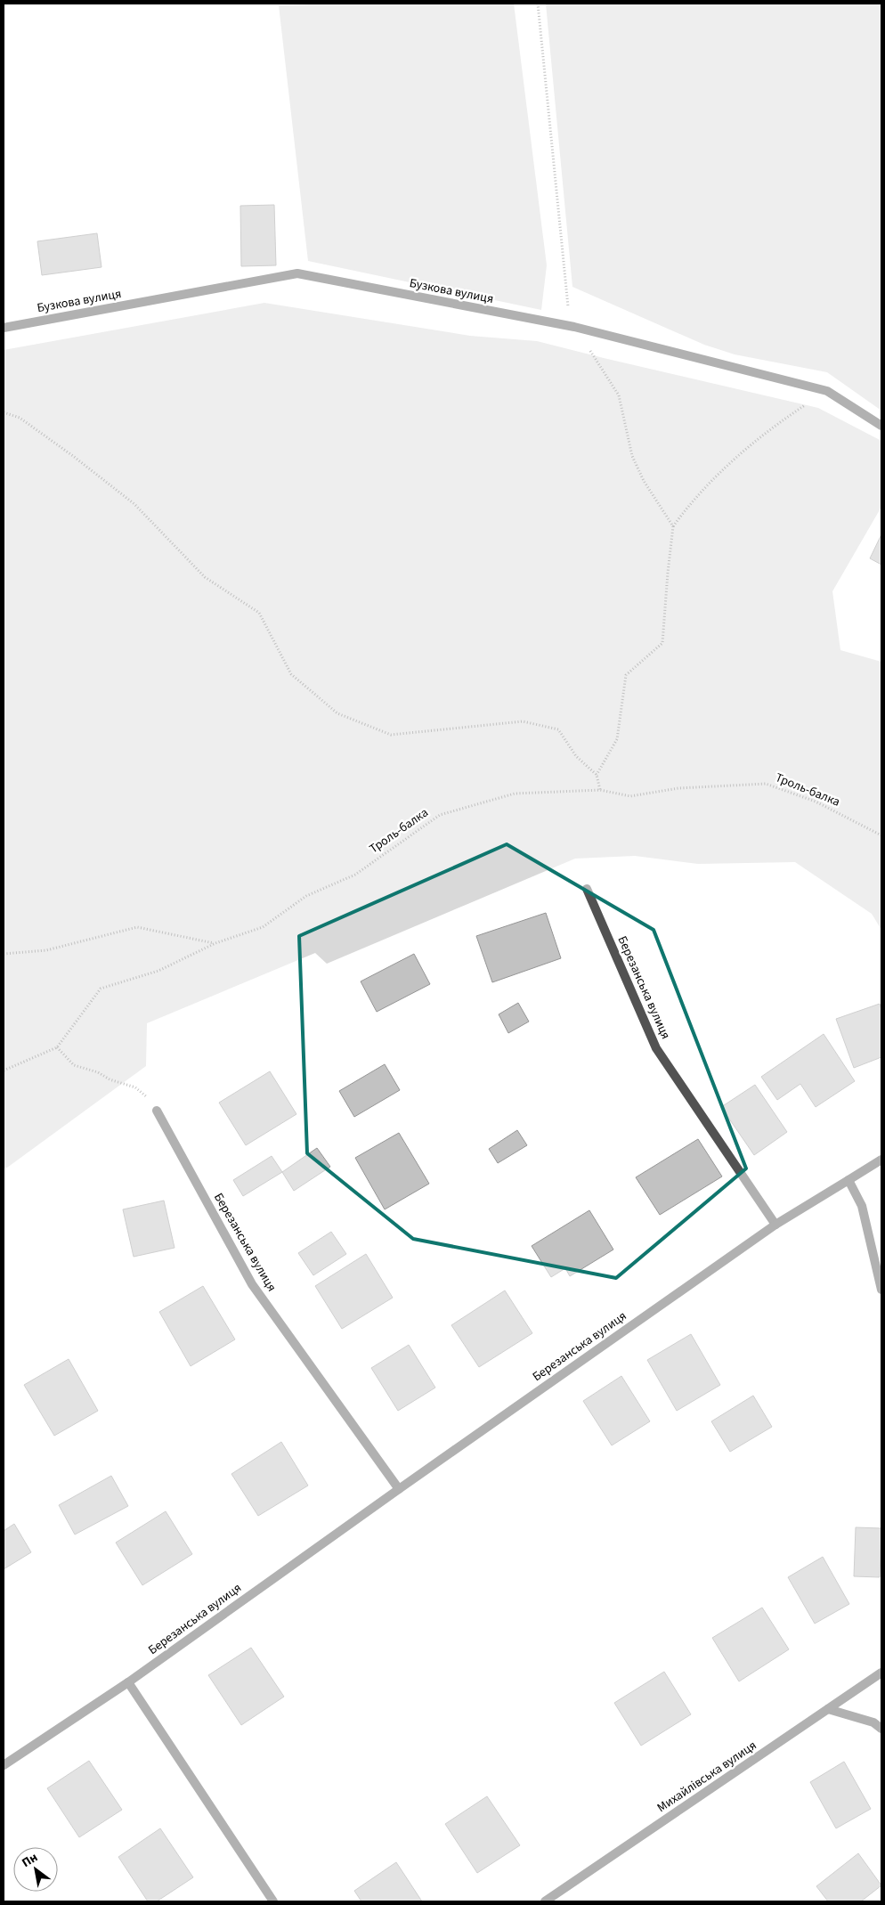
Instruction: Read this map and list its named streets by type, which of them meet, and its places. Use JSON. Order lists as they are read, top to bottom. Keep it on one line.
{"streets":{"street":["Бузкова вулиця","Березанська вулиця","Михайлівська вулиця"],"path":["Троль-балка"]},"north":"top left"}
